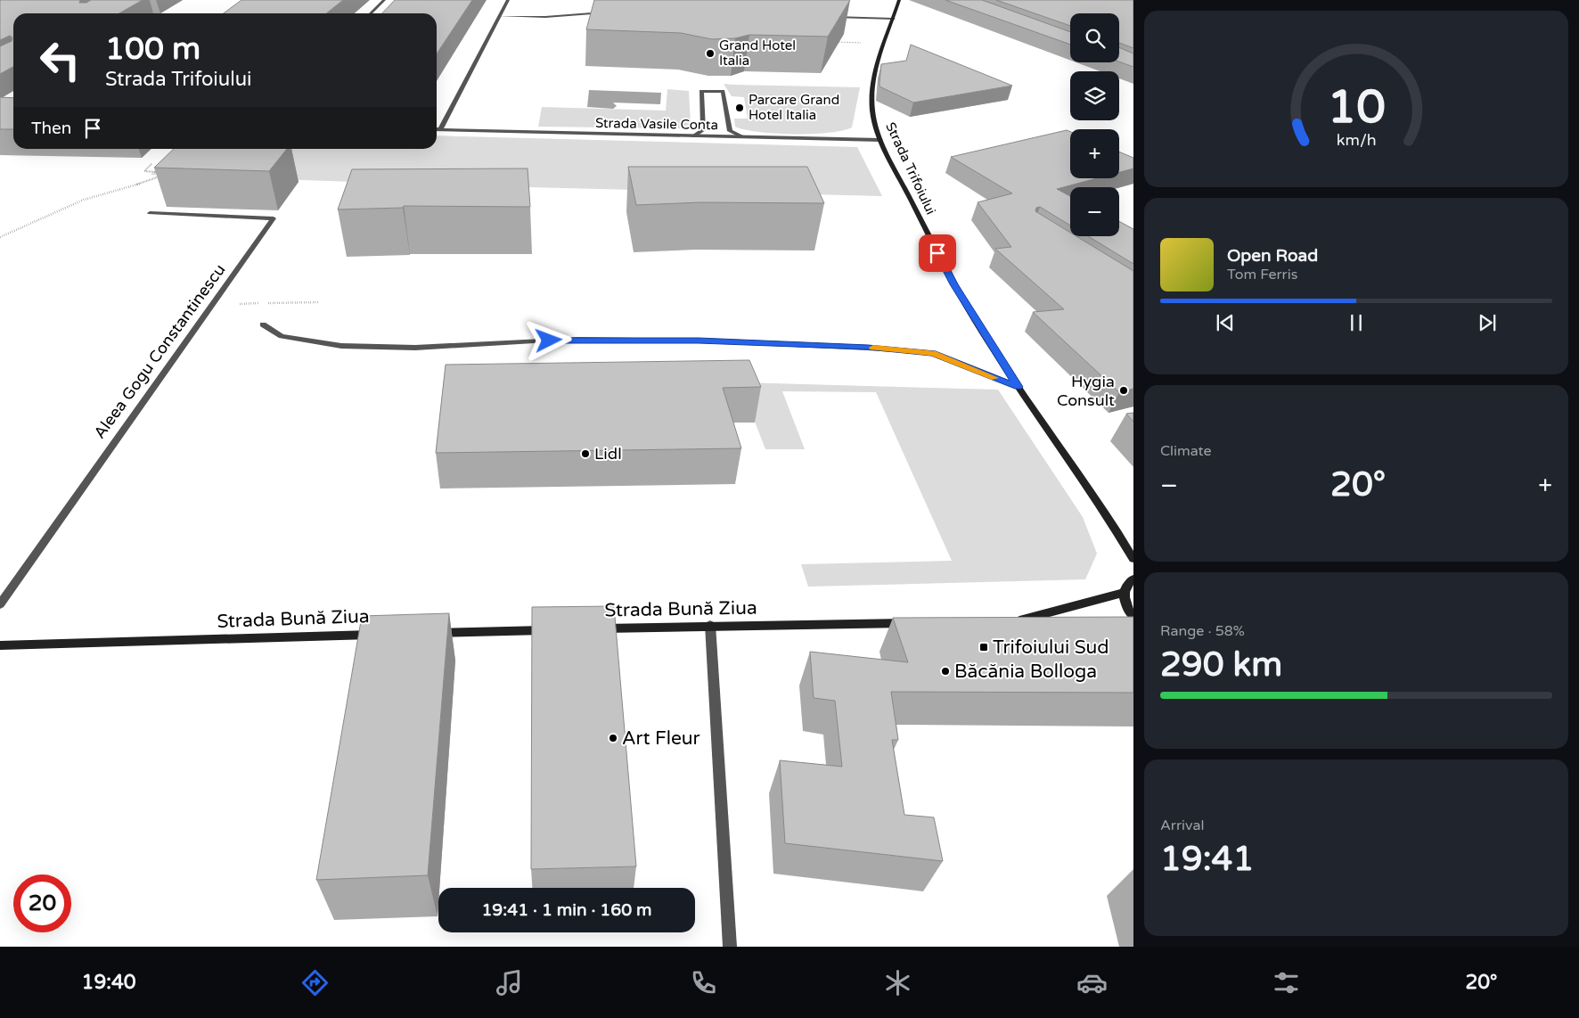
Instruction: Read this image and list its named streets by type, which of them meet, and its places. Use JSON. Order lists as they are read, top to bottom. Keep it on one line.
{"streets":{"street":["Strada Vasile Conta","Strada Trifoiului","Aleea Gogu Constantinescu","Strada Bună Ziua"]},"crossings":[["Strada Vasile Conta","Strada Trifoiului"]],"places":{"other":["Grand Hotel Italia","Parcare Grand Hotel Italia","Hygia Consult","Lidl","Băcănia Bolloga","Art Fleur"],"transit":["Trifoiului Sud"]},"page":{"map_buttons":["+","−"],"turn":["100 m","Strada Trifoiului"],"then":"Then","song":["Open Road","Tom Ferris"],"tile":["Climate",["Range · 58%","290 km"],["Arrival","19:41"]],"heat":["−","20°","+"],"limit":"20","trip":"19:41 · 1 min · 160 m","tabs":["19:40","20°"],"gauge":["10","km/h"]}}
